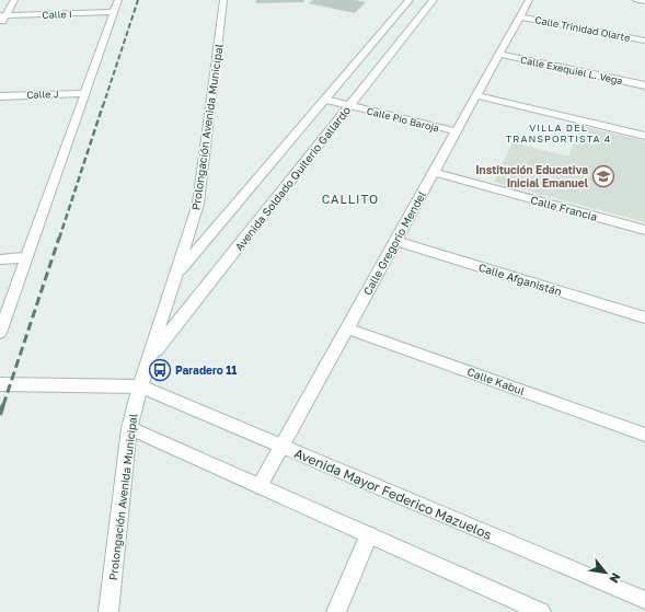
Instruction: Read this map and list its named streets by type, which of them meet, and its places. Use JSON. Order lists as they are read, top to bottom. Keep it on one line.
{"streets":{"street":["Calle I","Calle Trinidad Olarte","Calle Exequiel L. Vega","Calle J","Calle Pio Baroja","Prolongación Avenida Municipal","Avenida Soldado Quiterio Gallardo","Calle Francia","Calle Gregorio Mendel","Calle Afganistán","Calle Kabul","Avenida Mayor Federico Mazuelos"]},"crossings":[["Calle Trinidad Olarte","Calle Gregorio Mendel"],["Calle Exequiel L. Vega","Calle Gregorio Mendel"],["Calle Pio Baroja","Avenida Soldado Quiterio Gallardo"],["Calle Pio Baroja","Calle Gregorio Mendel"],["Prolongación Avenida Municipal","Avenida Soldado Quiterio Gallardo"],["Prolongación Avenida Municipal","Avenida Mayor Federico Mazuelos"],["Calle Francia","Calle Gregorio Mendel"],["Calle Gregorio Mendel","Calle Afganistán"],["Calle Gregorio Mendel","Calle Kabul"],["Calle Gregorio Mendel","Avenida Mayor Federico Mazuelos"]],"districts":["VILLA DEL TRANSPORTISTA 4","CALLITO"],"places":{"school or university":["Institución Educativa Inicial Emanuel"],"bus stop":["Paradero 11"]},"north":"bottom right"}
